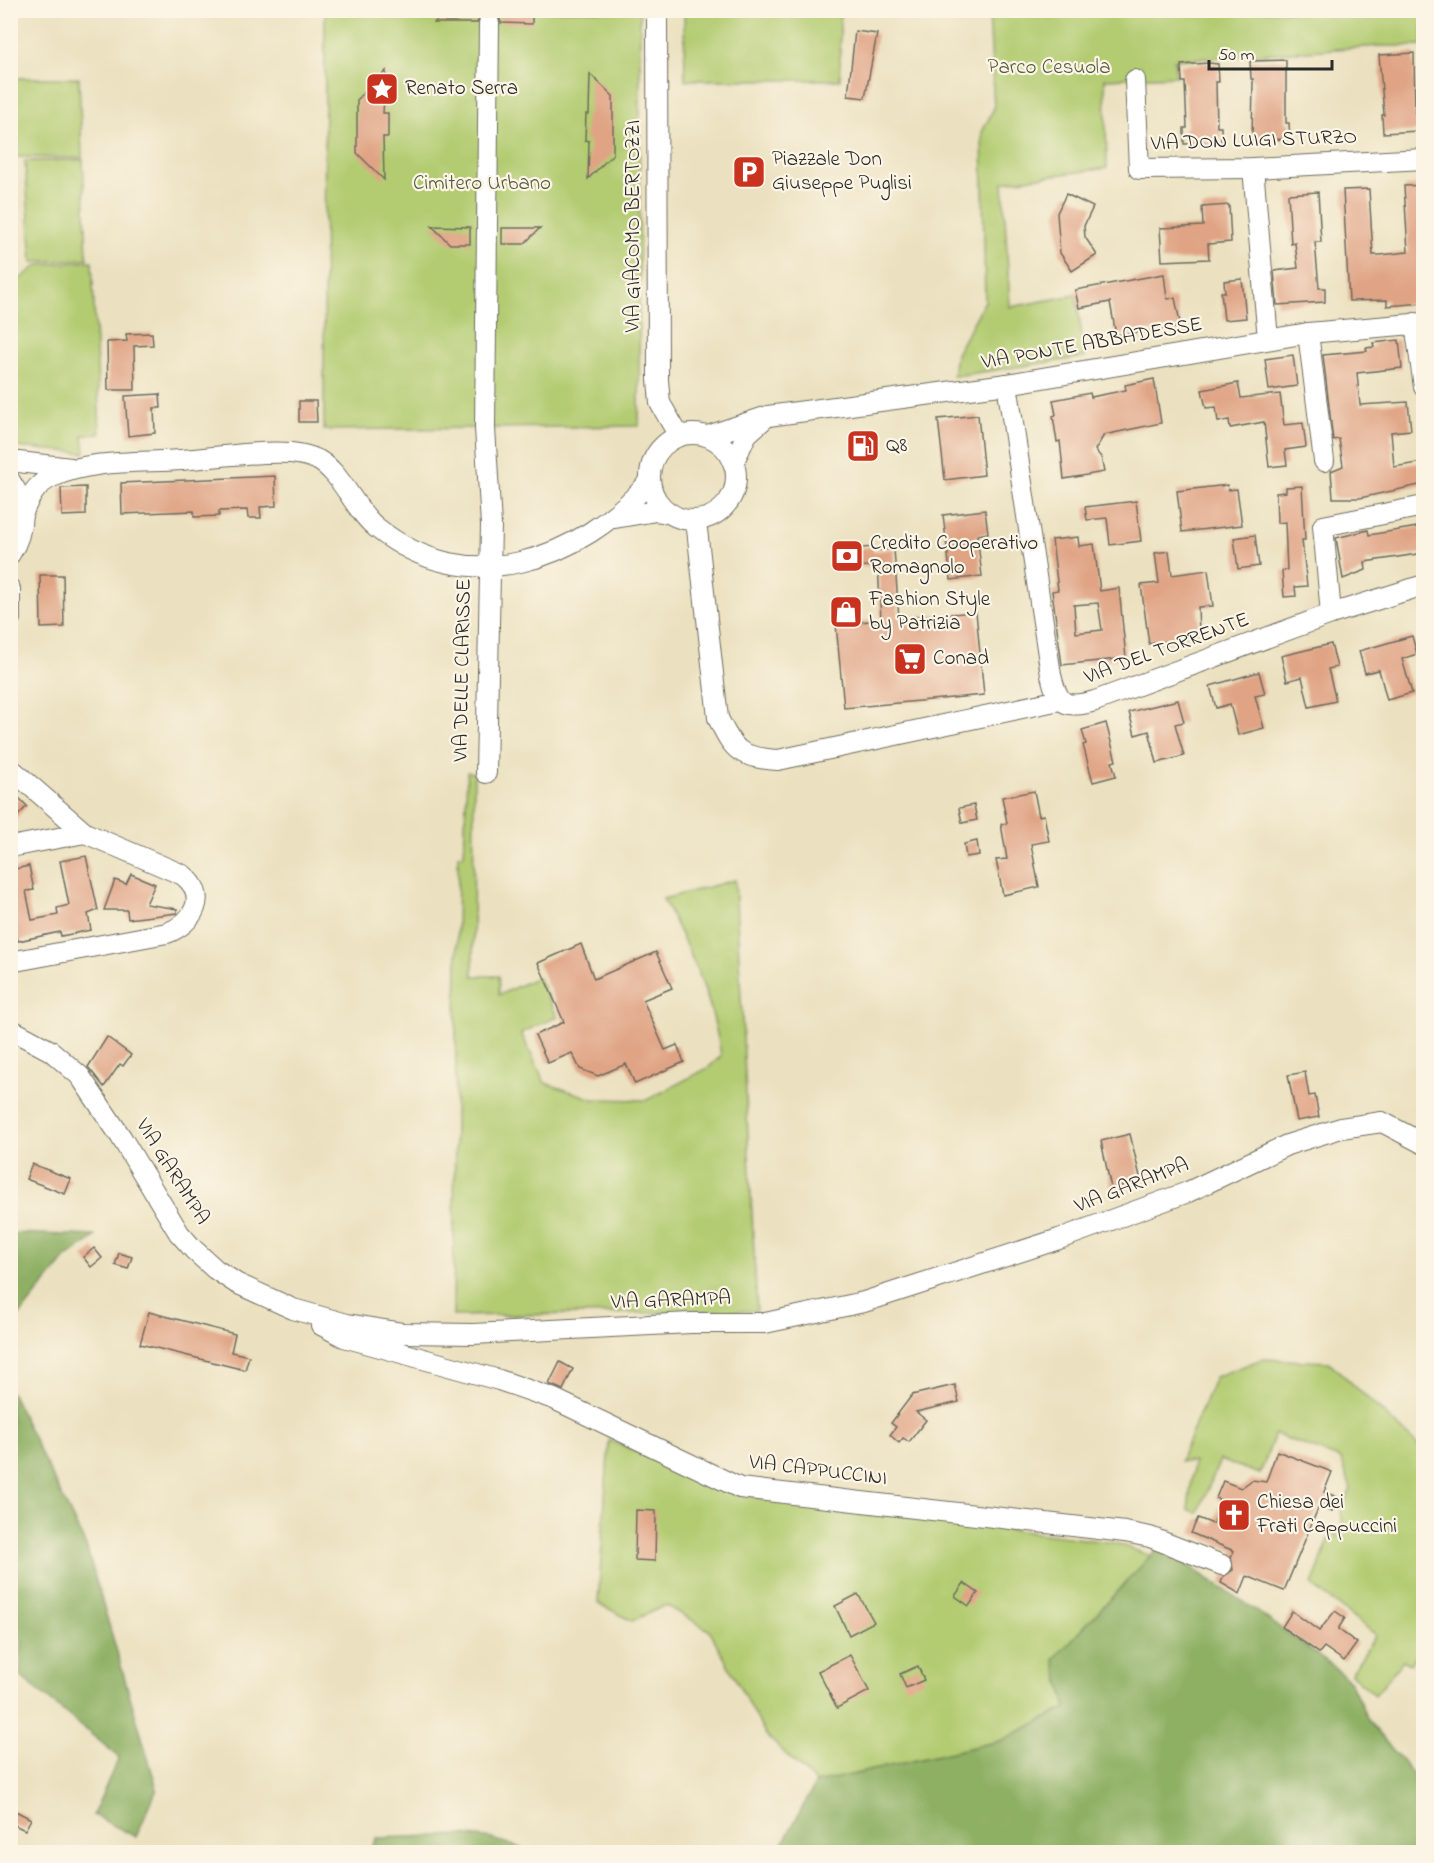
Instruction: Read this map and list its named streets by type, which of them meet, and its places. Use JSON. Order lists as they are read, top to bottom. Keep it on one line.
{"streets":{"street":["VIA DON LUIGI STURZO","VIA GIACOMO BERTOZZI","VIA PONTE ABBADESSE","VIA DEL TORRENTE","VIA DELLE CLARISSE","VIA GARAMPA","VIA CAPPUCCINI"]},"crossings":[["VIA GIACOMO BERTOZZI","VIA PONTE ABBADESSE"],["VIA PONTE ABBADESSE","VIA DEL TORRENTE"],["VIA GARAMPA","VIA CAPPUCCINI"]],"parks":["Parco Cesuola","Cimitero Urbano"],"places":{"place":["Renato Serra"],"parking":["Piazzale Don Giuseppe Puglisi"],"fuel station":["Q8"],"bank":["Credito Cooperativo Romagnolo"],"shop":["Fashion Style by Patrizia"],"supermarket":["Conad"],"church":["Chiesa dei Frati Cappuccini"]},"scale_bar":"50 m"}
